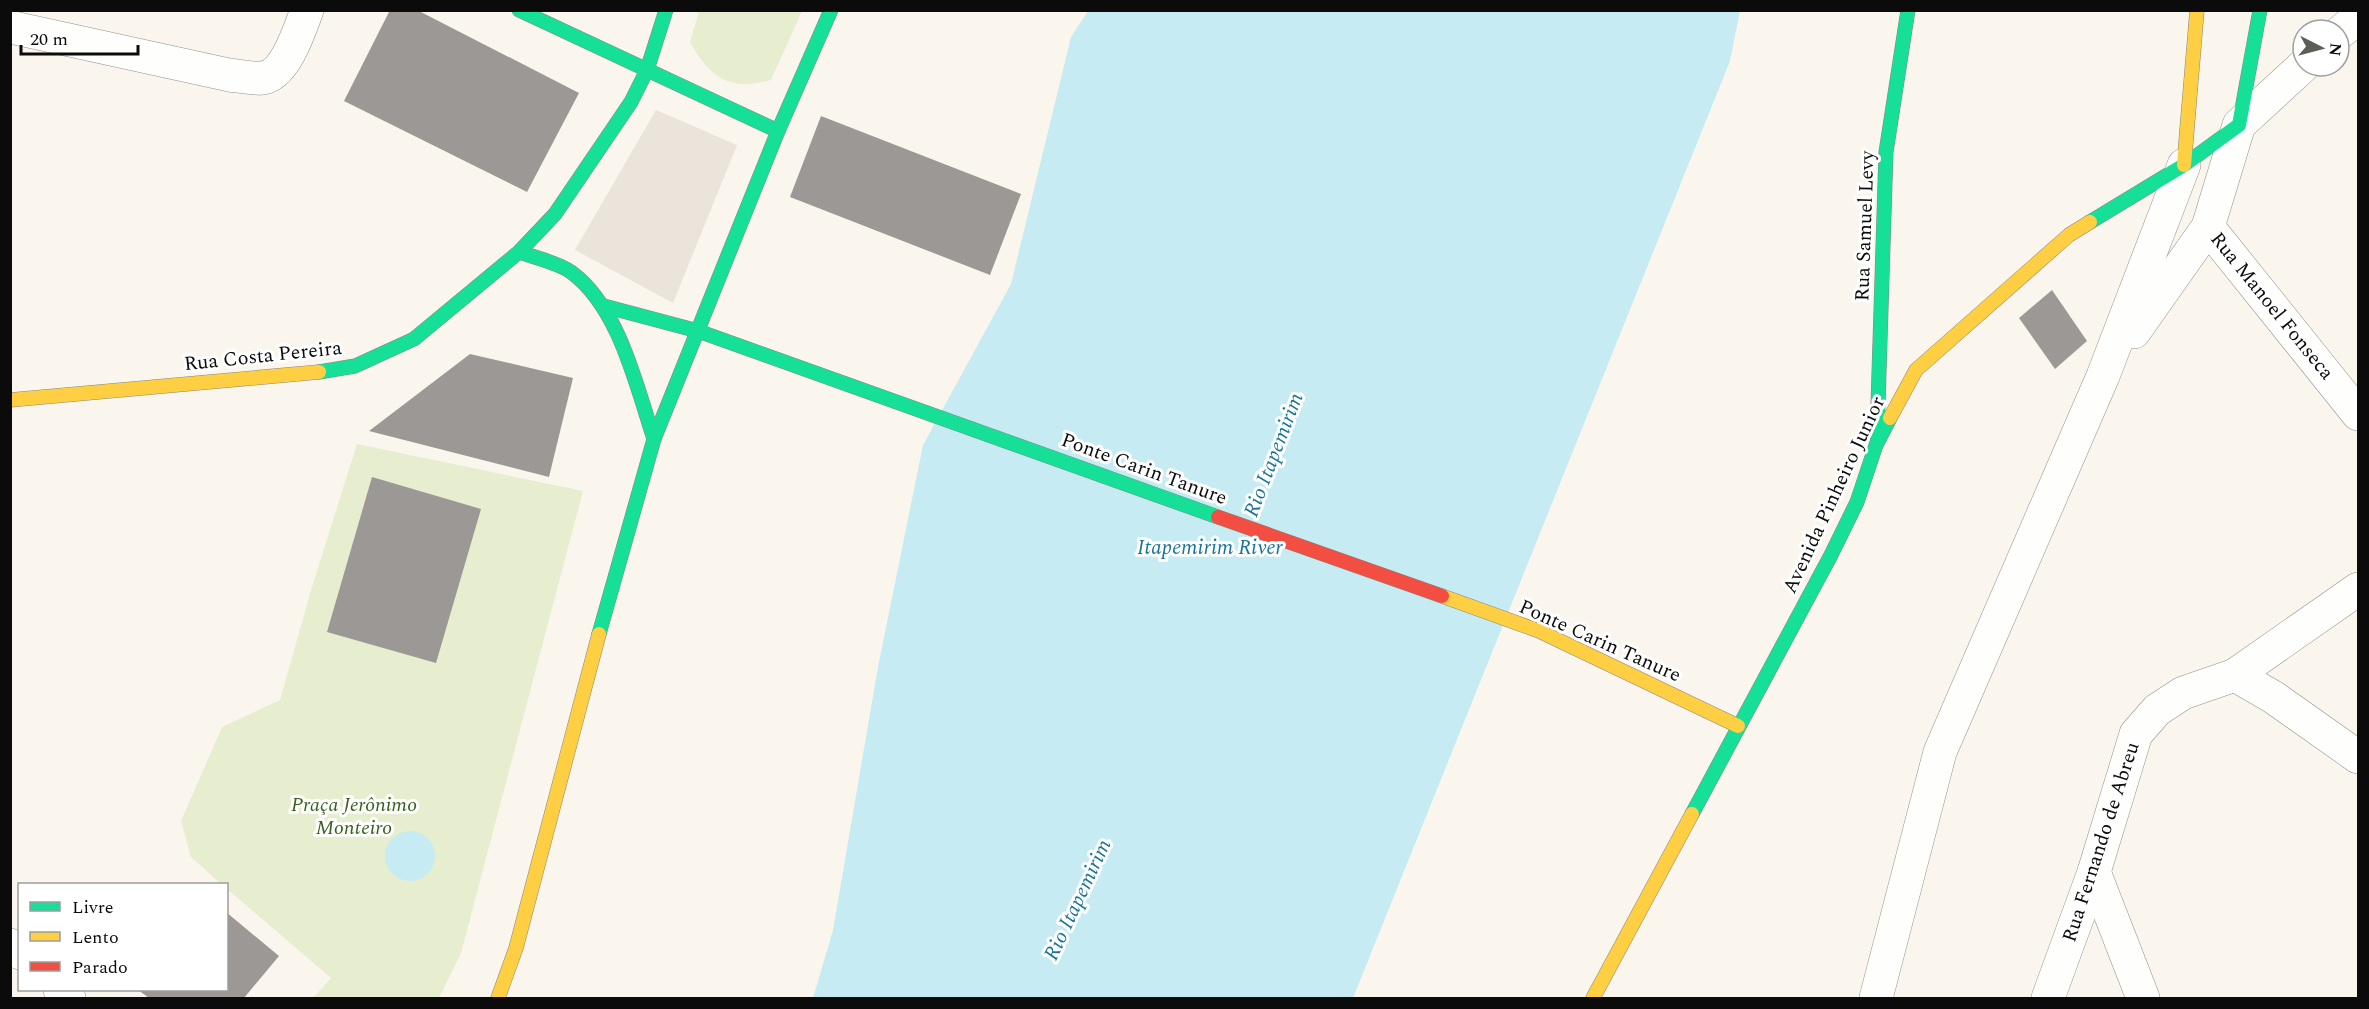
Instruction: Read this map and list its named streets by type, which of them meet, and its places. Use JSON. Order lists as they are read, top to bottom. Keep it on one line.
{"streets":{"main road":["Rua Samuel Levy","Rua Costa Pereira","Ponte Carin Tanure","Avenida Pinheiro Junior"],"street":["Rua Manoel Fonseca","Rua Fernando de Abreu"]},"crossings":[["Rua Samuel Levy","Avenida Pinheiro Junior"],["Ponte Carin Tanure","Avenida Pinheiro Junior"]],"water":["Rio Itapemirim","Itapemirim River"],"parks":["Praça Jerônimo Monteiro"],"legend":["Livre","Lento","Parado"],"scale_bar":"20 m","north":"right"}
